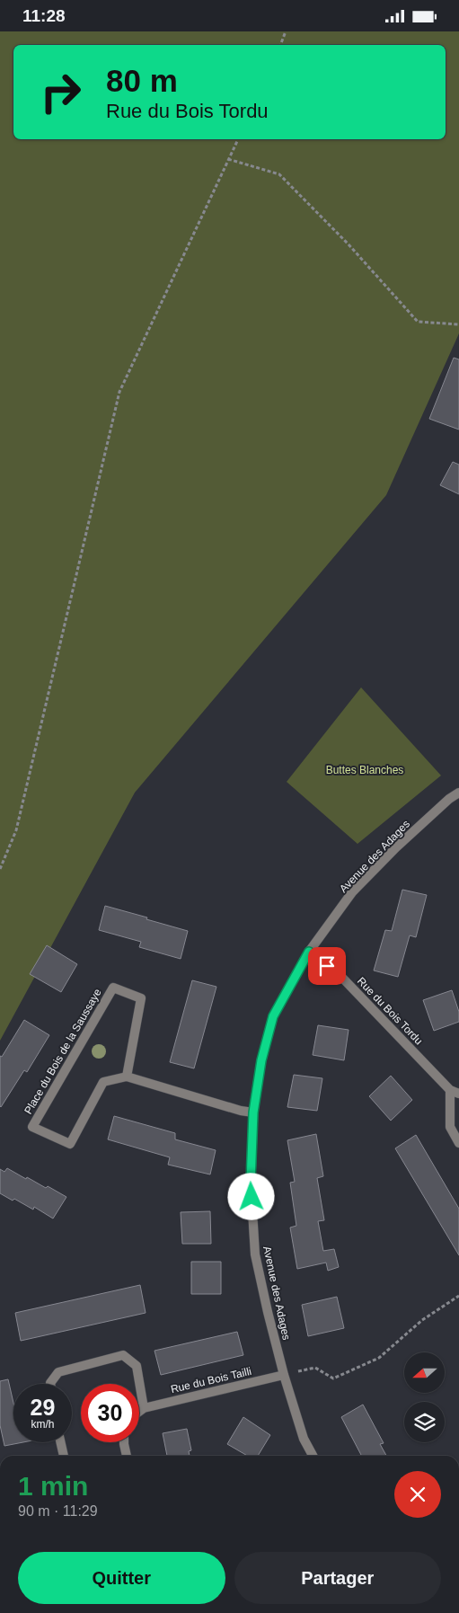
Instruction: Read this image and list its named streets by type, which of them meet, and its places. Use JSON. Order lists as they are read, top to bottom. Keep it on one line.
{"streets":{"street":["Avenue des Adages","Rue du Bois Tordu","Place du Bois de la Saussaye","Rue du Bois Tailli"]},"crossings":[["Avenue des Adages","Rue du Bois Tordu"],["Avenue des Adages","Rue du Bois Tailli"]],"parks":["Buttes Blanches"],"north":"left","page":{"status":"11:28","turn":["80 m","Rue du Bois Tordu"],"speed":"29 km/h","limit":"30","heading":["1 min","90 m · 11:29"],"buttons":["Quitter","Partager"]}}
